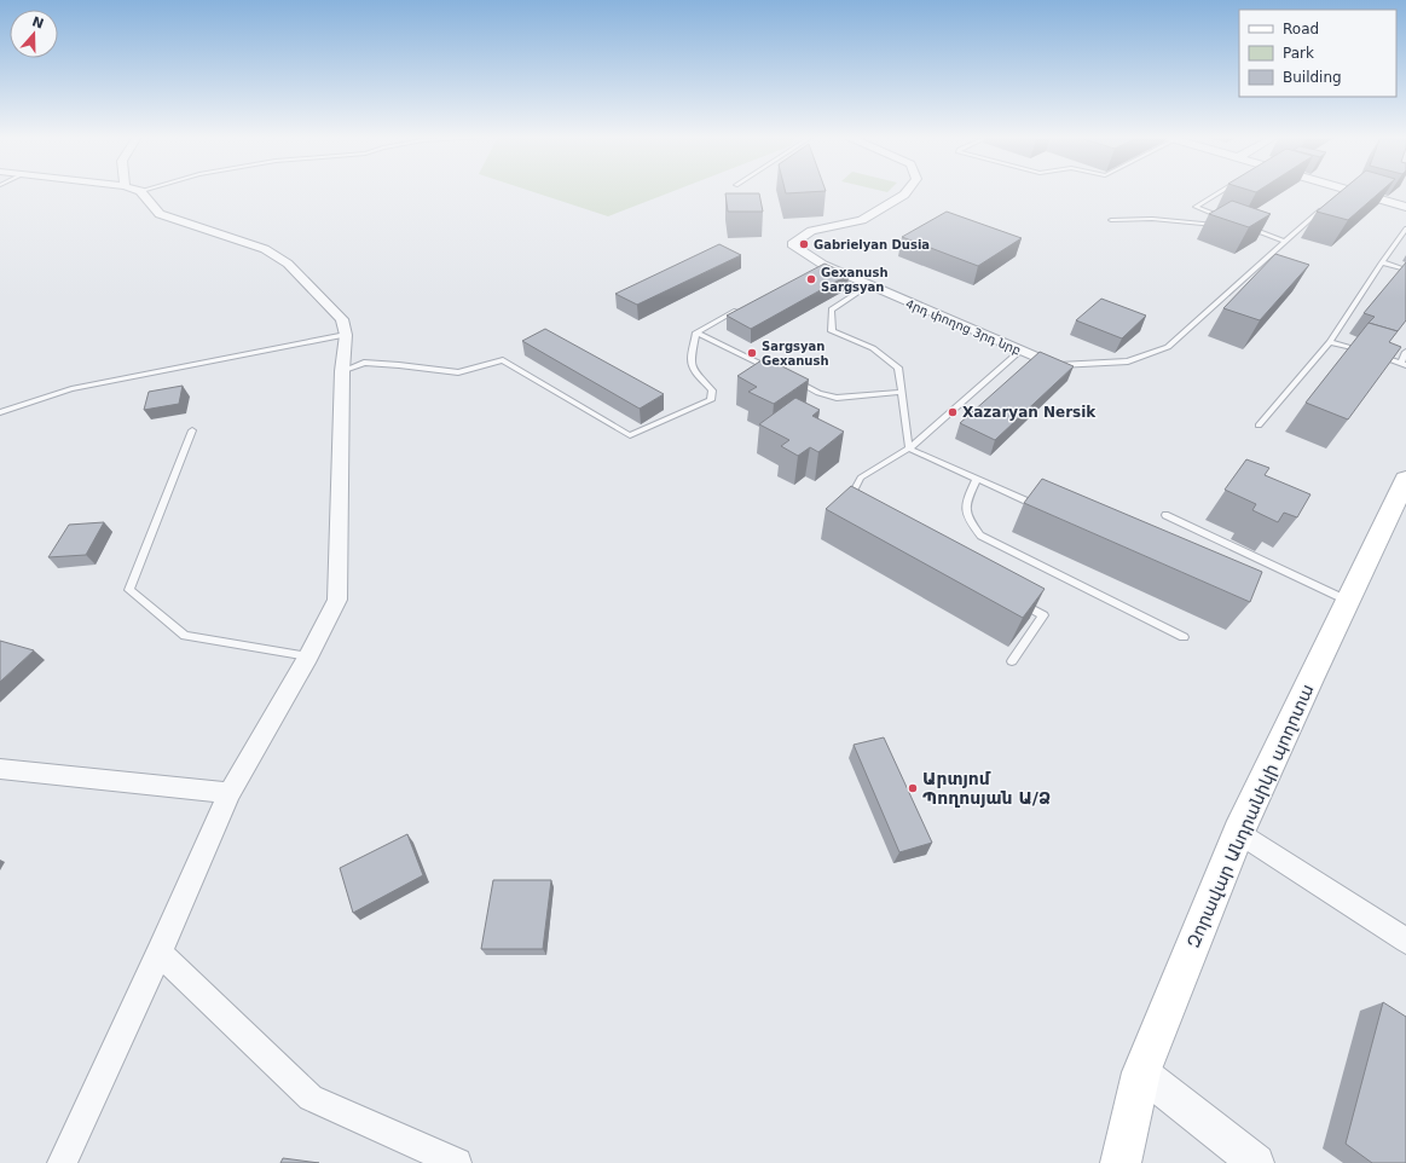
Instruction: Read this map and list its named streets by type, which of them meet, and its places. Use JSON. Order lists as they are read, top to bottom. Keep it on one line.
{"streets":{"main road":["Զորավար Անդրանիկի պողոտա"],"street":["4րդ փողոց 3րդ նրբ"]},"places":["Gabrielyan Dusia","Gexanush Sargsyan","Sargsyan Gexanush","Xazaryan Nersik","Արտյոմ Պողոսյան Ա/Ձ"],"legend":["Road","Park","Building"],"north":"top"}
